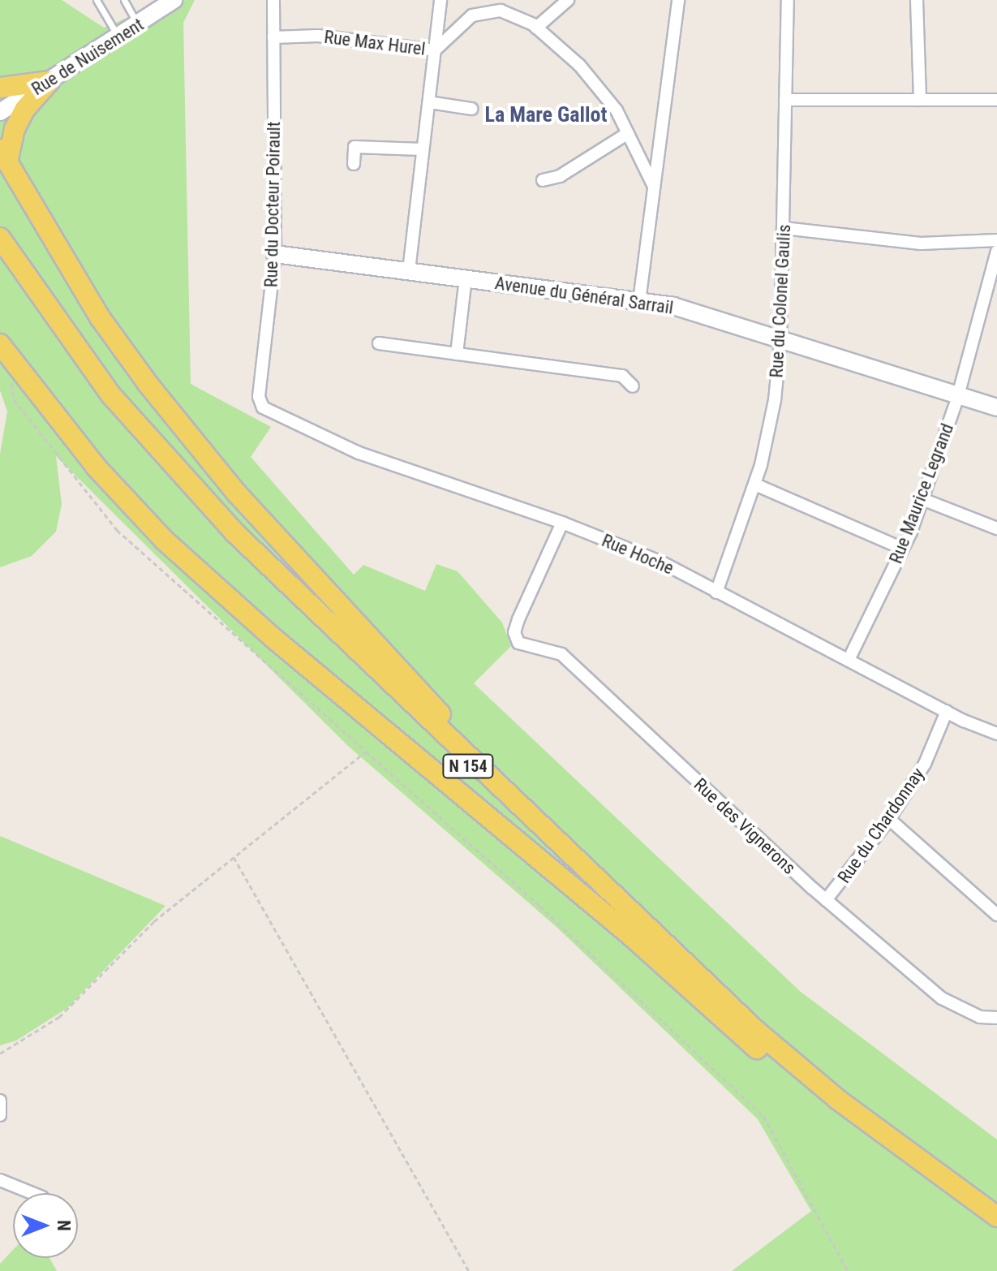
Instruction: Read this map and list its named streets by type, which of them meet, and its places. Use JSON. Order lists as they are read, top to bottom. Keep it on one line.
{"streets":{"main road":["N 154"],"street":["Rue Max Hurel","Rue de Nuisement","Rue du Docteur Poirault","Avenue du Général Sarrail","Rue du Colonel Gaulis","Rue Maurice Legrand","Rue Hoche","Rue du Chardonnay","Rue des Vignerons"]},"crossings":[["Rue Max Hurel","Rue du Docteur Poirault"],["Rue du Docteur Poirault","Avenue du Général Sarrail"],["Rue du Docteur Poirault","Rue Hoche"],["Avenue du Général Sarrail","Rue du Colonel Gaulis"],["Avenue du Général Sarrail","Rue Maurice Legrand"],["Rue du Colonel Gaulis","Rue Hoche"],["Rue Maurice Legrand","Rue Hoche"],["Rue Hoche","Rue du Chardonnay"],["Rue Hoche","Rue des Vignerons"],["Rue du Chardonnay","Rue des Vignerons"]],"districts":["La Mare Gallot"],"north":"right"}
